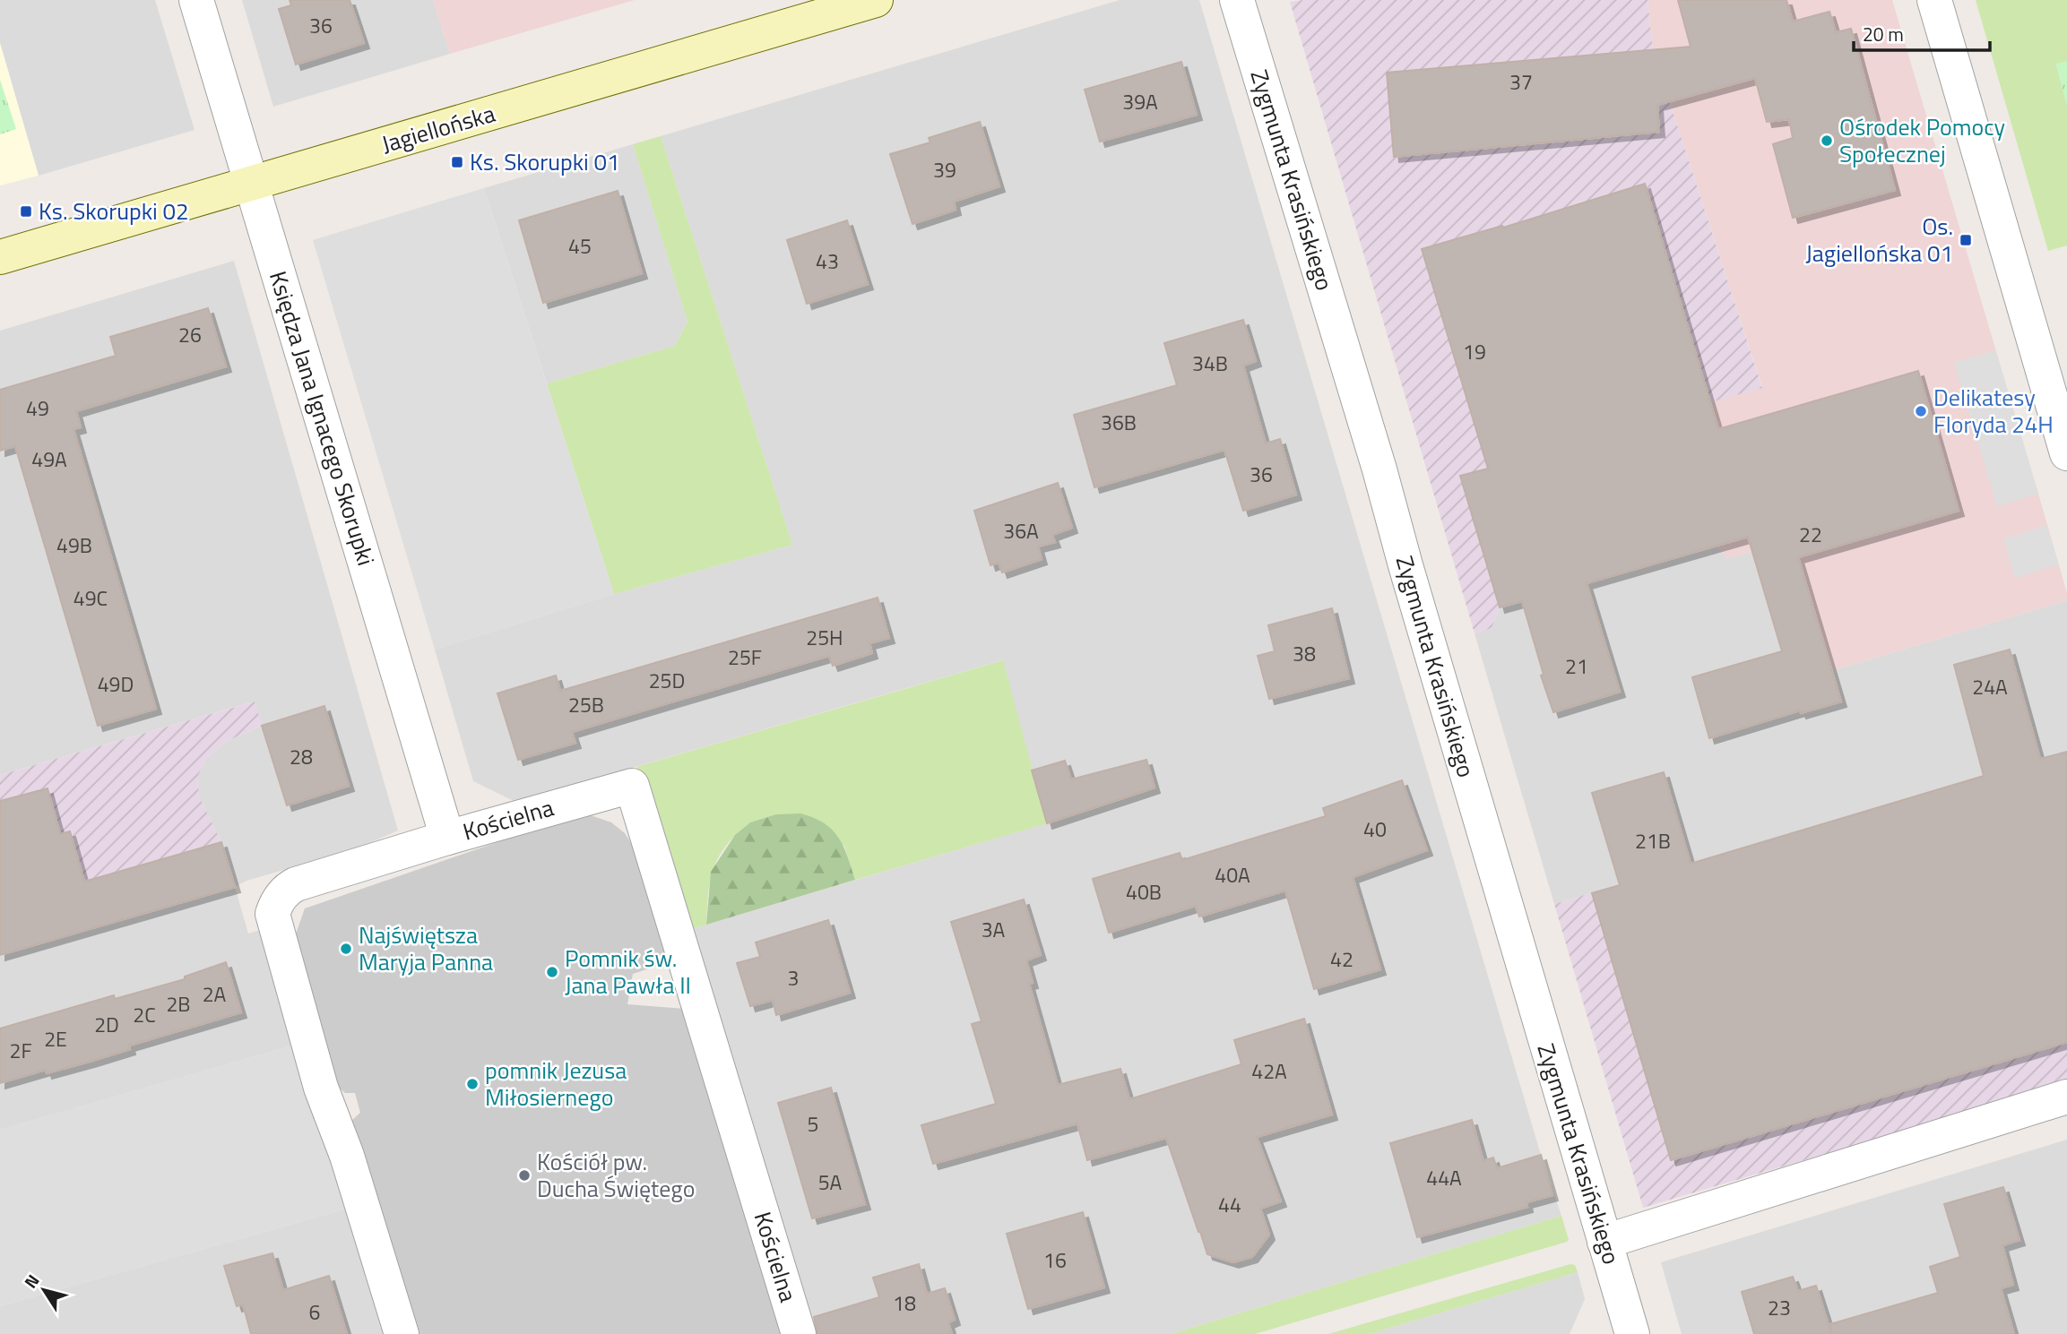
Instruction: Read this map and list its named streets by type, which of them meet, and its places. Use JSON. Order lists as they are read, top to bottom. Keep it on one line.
{"streets":{"street":["Jagiellońska","Zygmunta Krasińskiego","Księdza Jana Ignacego Skorupki","Kościelna"]},"crossings":[["Jagiellońska","Księdza Jana Ignacego Skorupki"],["Księdza Jana Ignacego Skorupki","Kościelna"]],"places":{"other":["Ośrodek Pomocy Społecznej","Delikatesy Floryda 24H","Najświętsza Maryja Panna","Pomnik św. Jana Pawła II","pomnik Jezusa Miłosiernego","Kościół pw. Ducha Świętego"],"transit":["Ks. Skorupki 01","Ks. Skorupki 02","Os. Jagiellońska 01"]},"house_numbers":["36","37","39A","39","45","43","26","19","34B","49","36B","49A","36","36A","22","49B","49C","25H","38","25F","21","25D","49D","24A","25B","28","40","21B","40A","40B","3A","42","3","2A","2B","2C","2D","2E","2F","42A","5","44A","5A","44","16","18","23","6"],"scale_bar":"20 m","north":"top left"}
